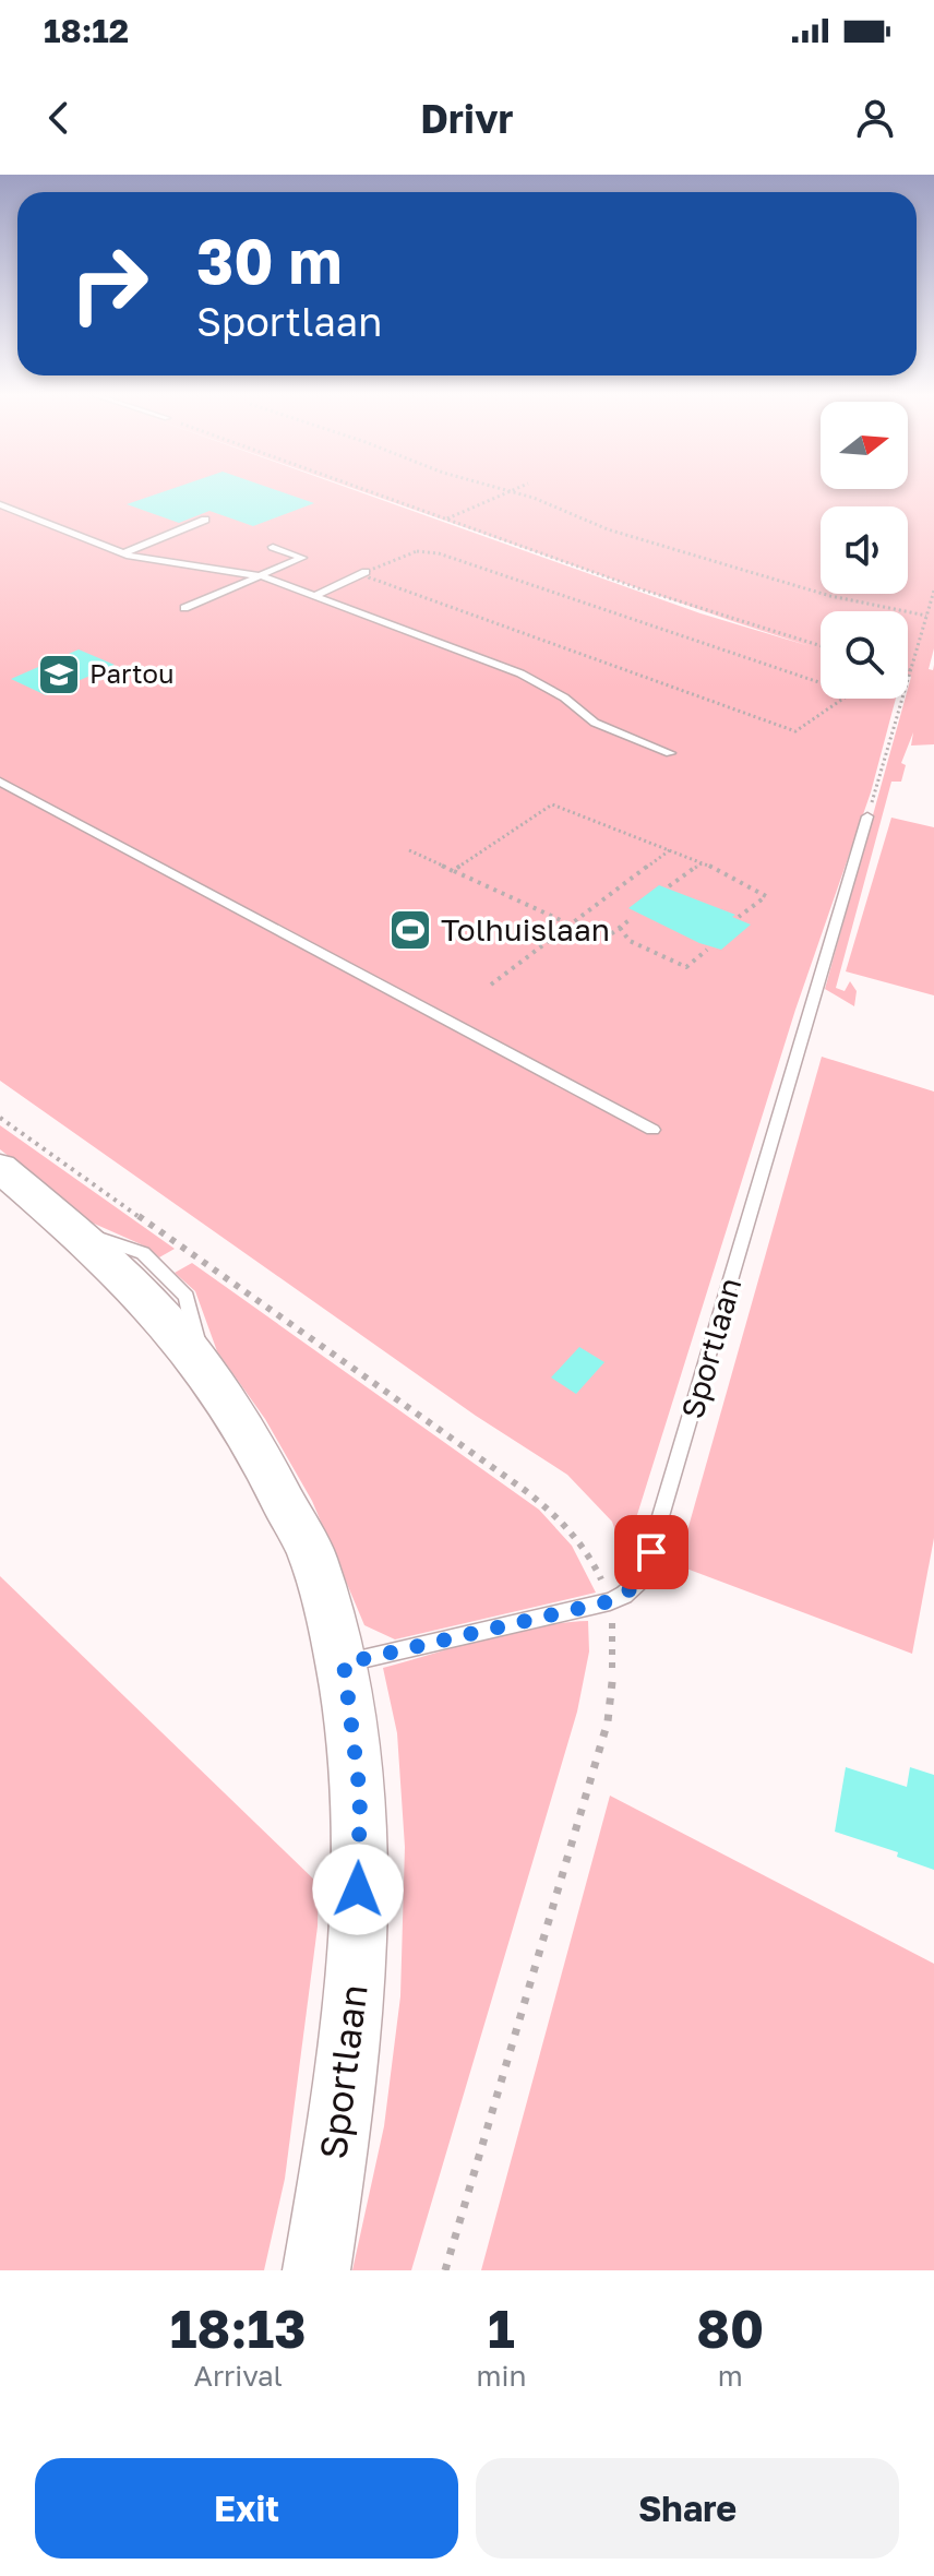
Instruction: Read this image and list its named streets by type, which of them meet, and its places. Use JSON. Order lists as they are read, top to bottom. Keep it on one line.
{"streets":{"street":["Sportlaan"]},"places":{"school or university":["Partou"],"sports":["Tolhuislaan"]},"north":"right","page":{"status":"18:12","header":"Drivr","turn":["30 m","Sportlaan"],"eta":["18:13","Arrival","1","min","80","m"],"buttons":["Exit","Share"]}}
